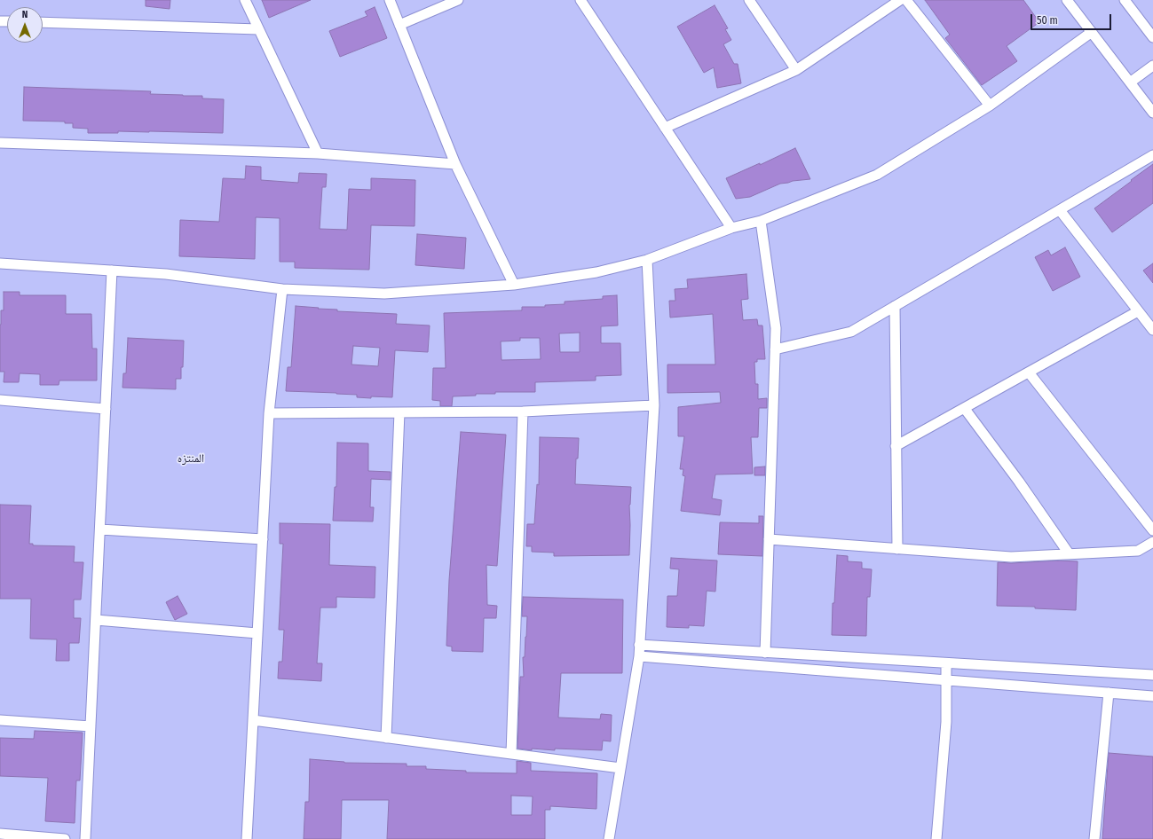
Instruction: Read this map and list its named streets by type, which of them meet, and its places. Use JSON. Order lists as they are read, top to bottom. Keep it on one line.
{"districts":["المنتزه"],"scale_bar":"50 m","north":"top"}
